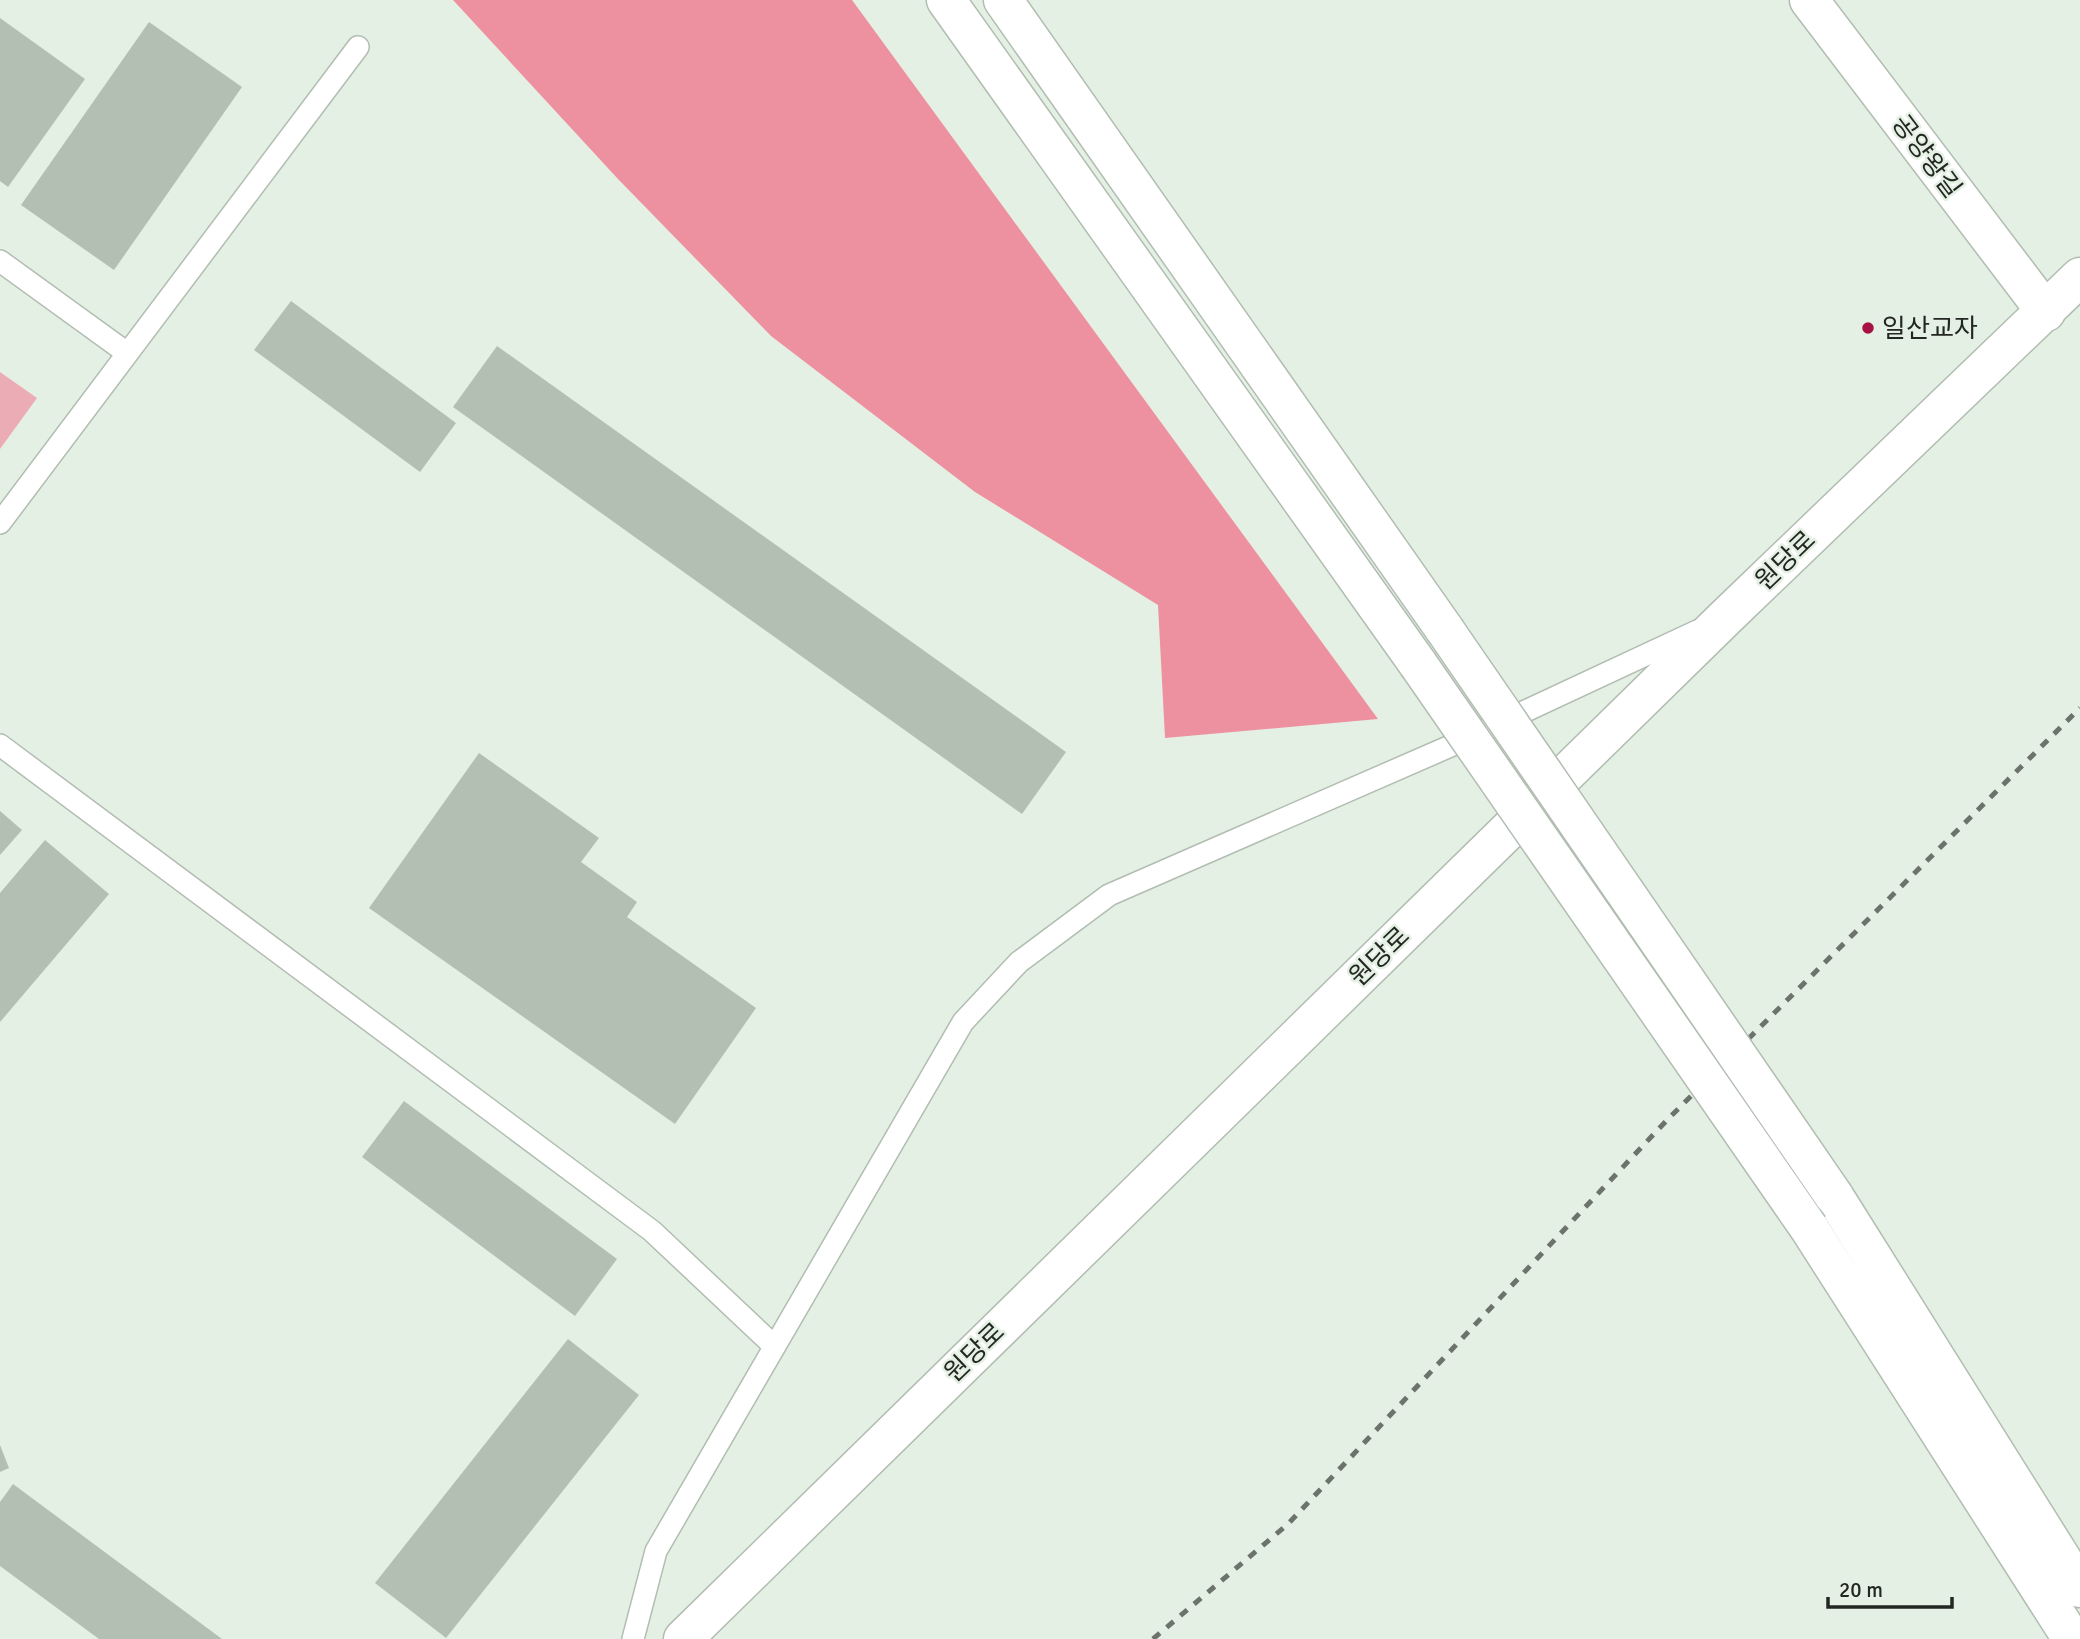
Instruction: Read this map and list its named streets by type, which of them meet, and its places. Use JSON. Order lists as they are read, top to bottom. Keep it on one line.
{"streets":{"main road":["공양왕길","원당로"]},"crossings":[["공양왕길","원당로"]],"places":["일산교자"],"scale_bar":"20 m"}
